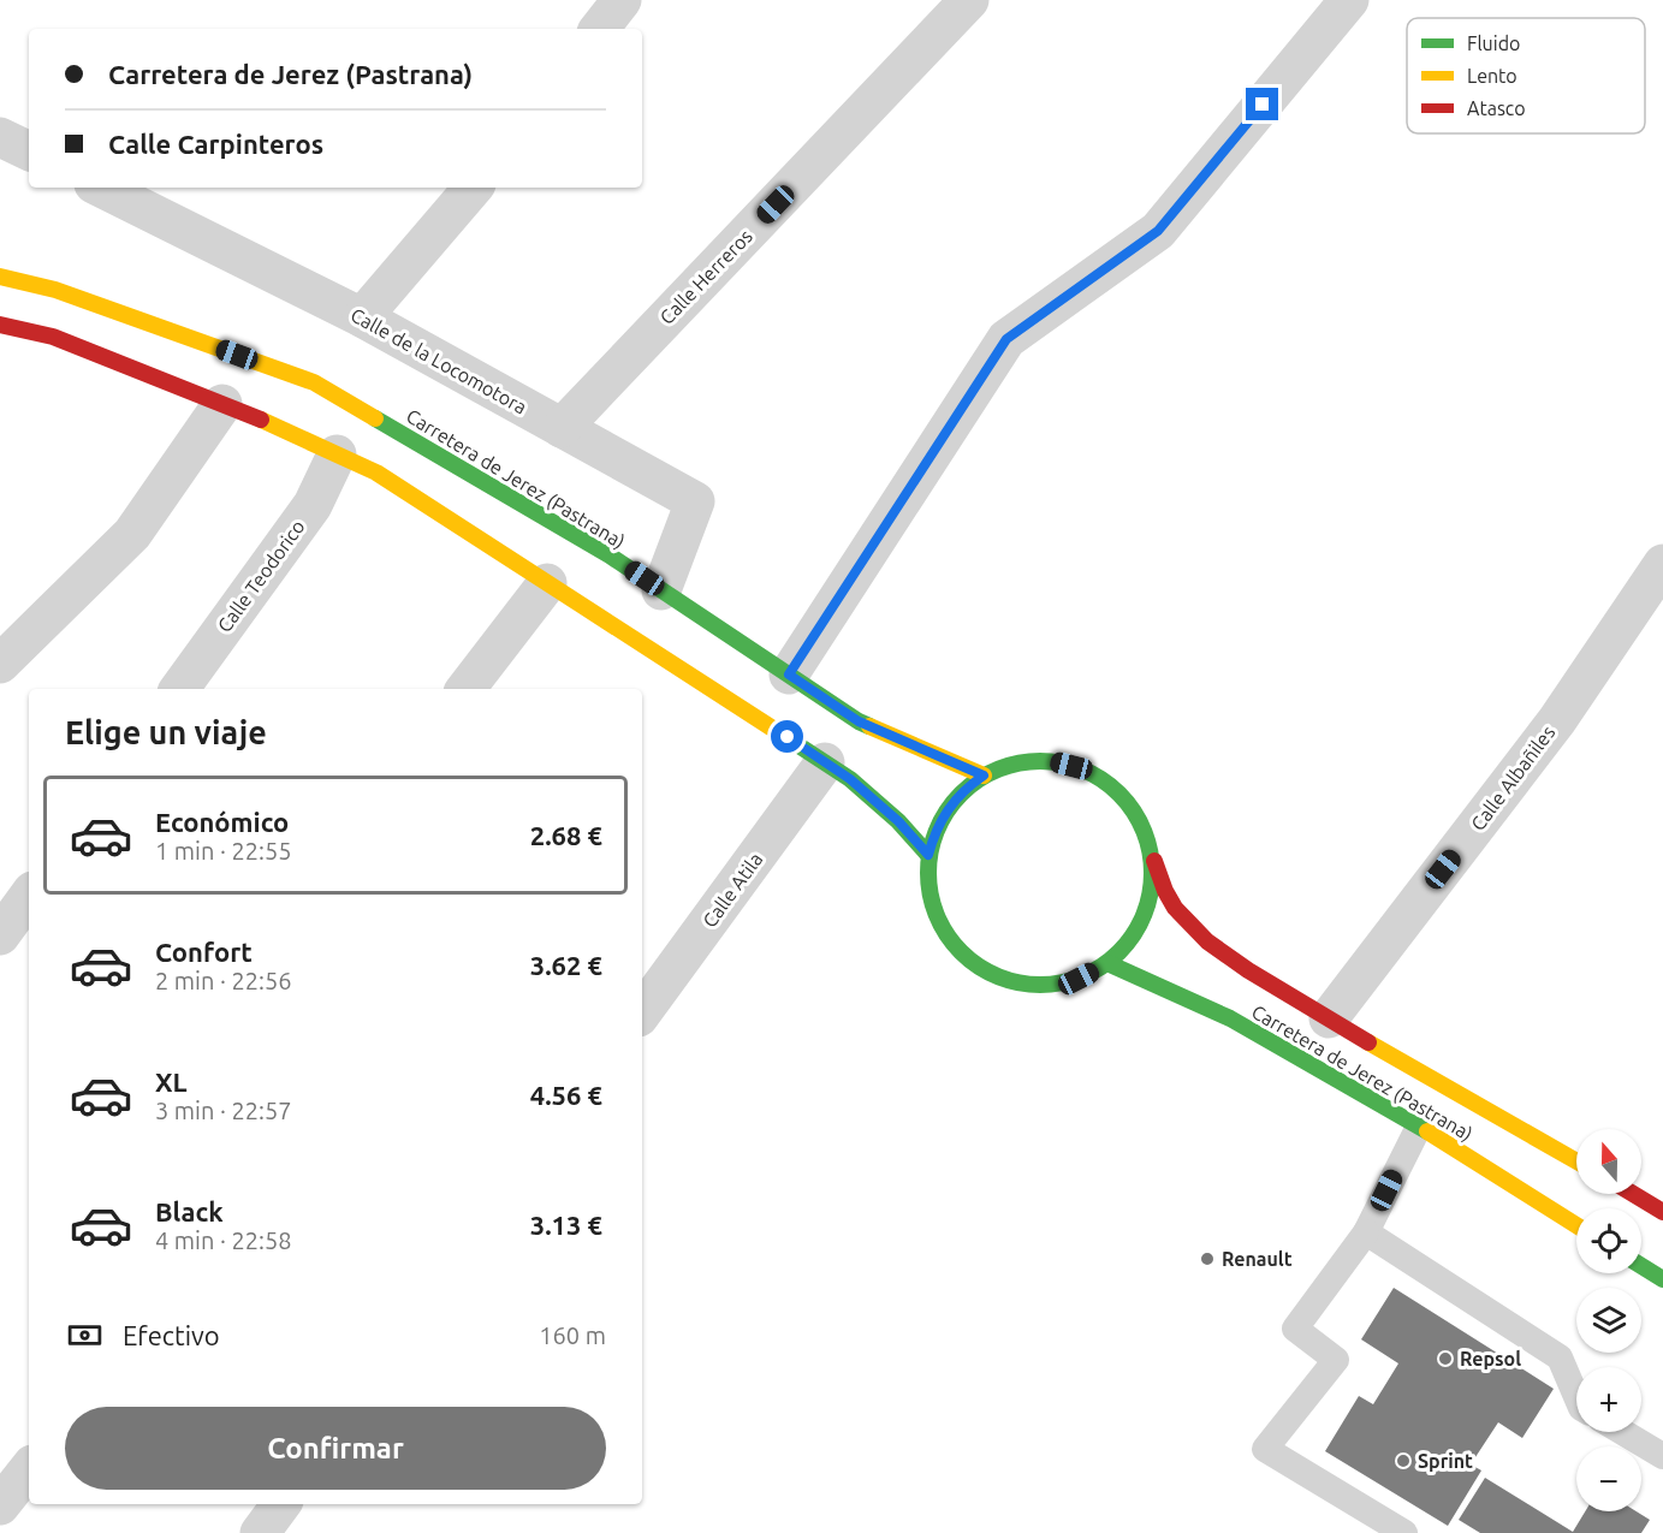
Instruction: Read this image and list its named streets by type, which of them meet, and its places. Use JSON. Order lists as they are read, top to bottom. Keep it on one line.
{"streets":{"main road":["Carretera de Jerez (Pastrana)"],"street":["Calle Herreros","Calle de la Locomotora","Calle Teodorico","Calle Albañiles","Calle Atila"]},"crossings":[["Calle Herreros","Calle de la Locomotora"],["Calle de la Locomotora","Carretera de Jerez (Pastrana)"],["Carretera de Jerez (Pastrana)","Calle Albañiles"]],"places":["Renault","Repsol","Sprint"],"legend":["Fluido","Lento","Atasco"],"north":"top","page":{"banner":["Carretera de Jerez (Pastrana)","Calle Carpinteros"],"heading":"Elige un viaje","list":[{"name":"Económico","note":"1 min · 22:55","value":"2.68 €"},{"name":"Confort","note":"2 min · 22:56","value":"3.62 €"},{"name":"XL","note":"3 min · 22:57","value":"4.56 €"},{"name":"Black","note":"4 min · 22:58","value":"3.13 €"}],"map_buttons":["+","−"],"pay":["Efectivo","160 m"],"buttons":"Confirmar"}}
